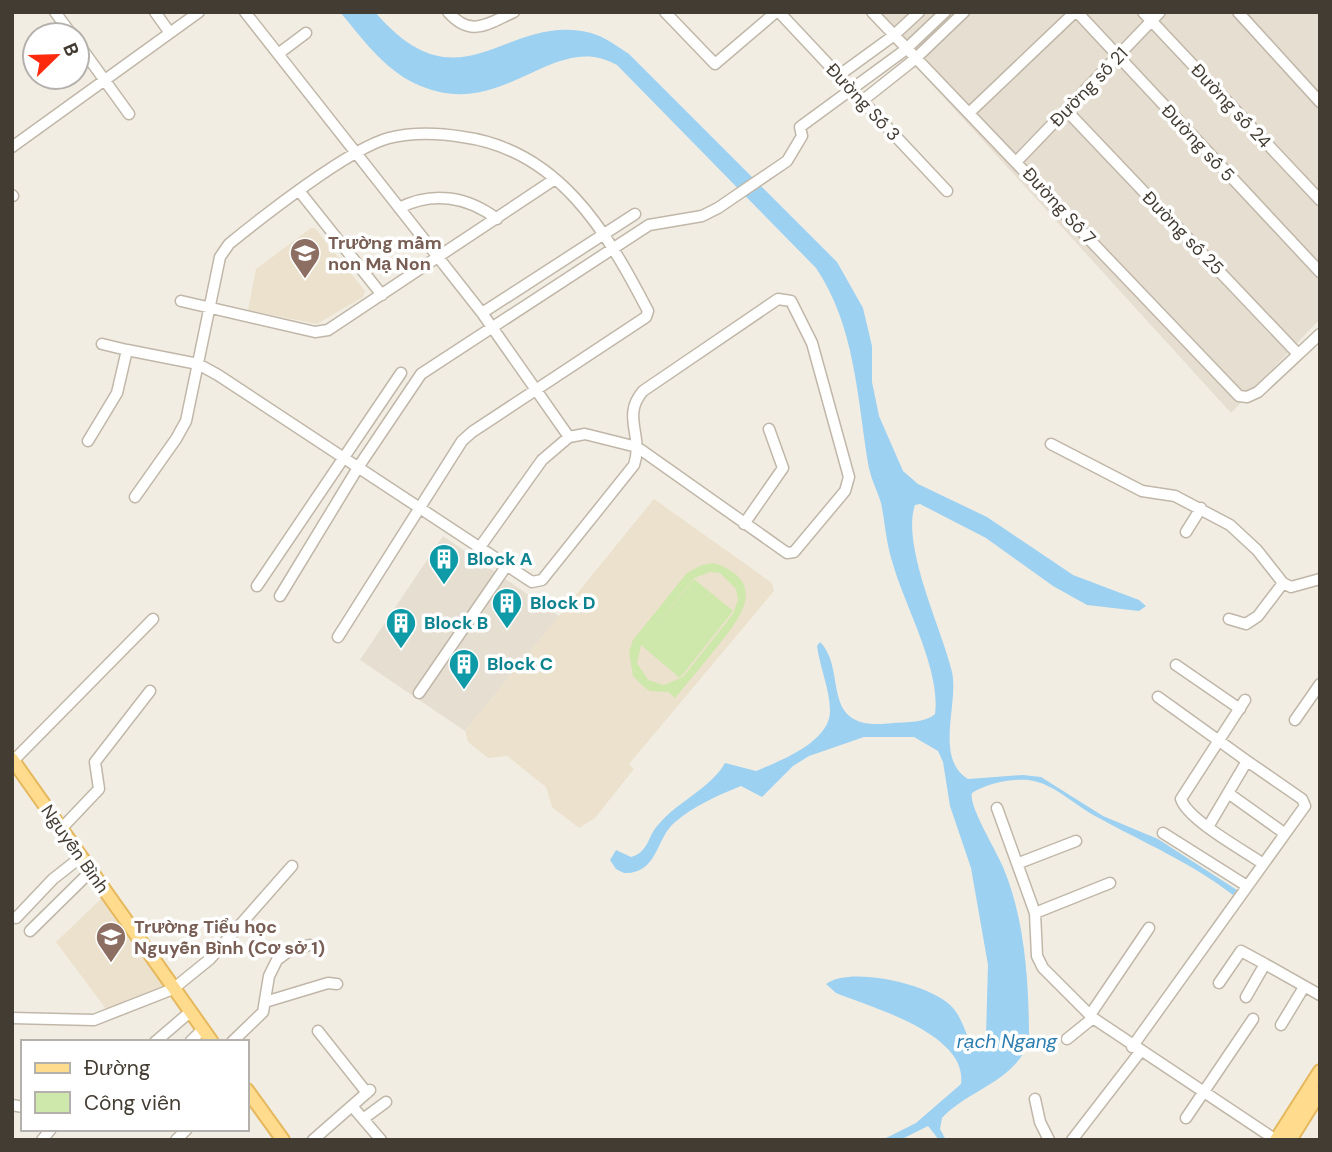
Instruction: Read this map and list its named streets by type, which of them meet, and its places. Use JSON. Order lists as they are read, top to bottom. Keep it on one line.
{"streets":{"main road":["Nguyễn Bình"],"street":["Đường số 21","Đường Số 3","Đường số 24","Đường số 5","Đường Số 7","Đường số 25"]},"crossings":[["Đường số 21","Đường số 24"],["Đường số 21","Đường số 5"],["Đường số 21","Đường Số 7"],["Đường số 21","Đường số 25"],["Đường Số 7","Đường số 25"]],"water":["rạch Ngang"],"places":{"school or university":["Trường mầm non Mạ Non","Trường Tiểu học Nguyễn Bình (Cơ sở 1)"],"building":["Block A","Block D","Block B","Block C"]},"legend":["Đường","Công viên"],"north":"top right"}
